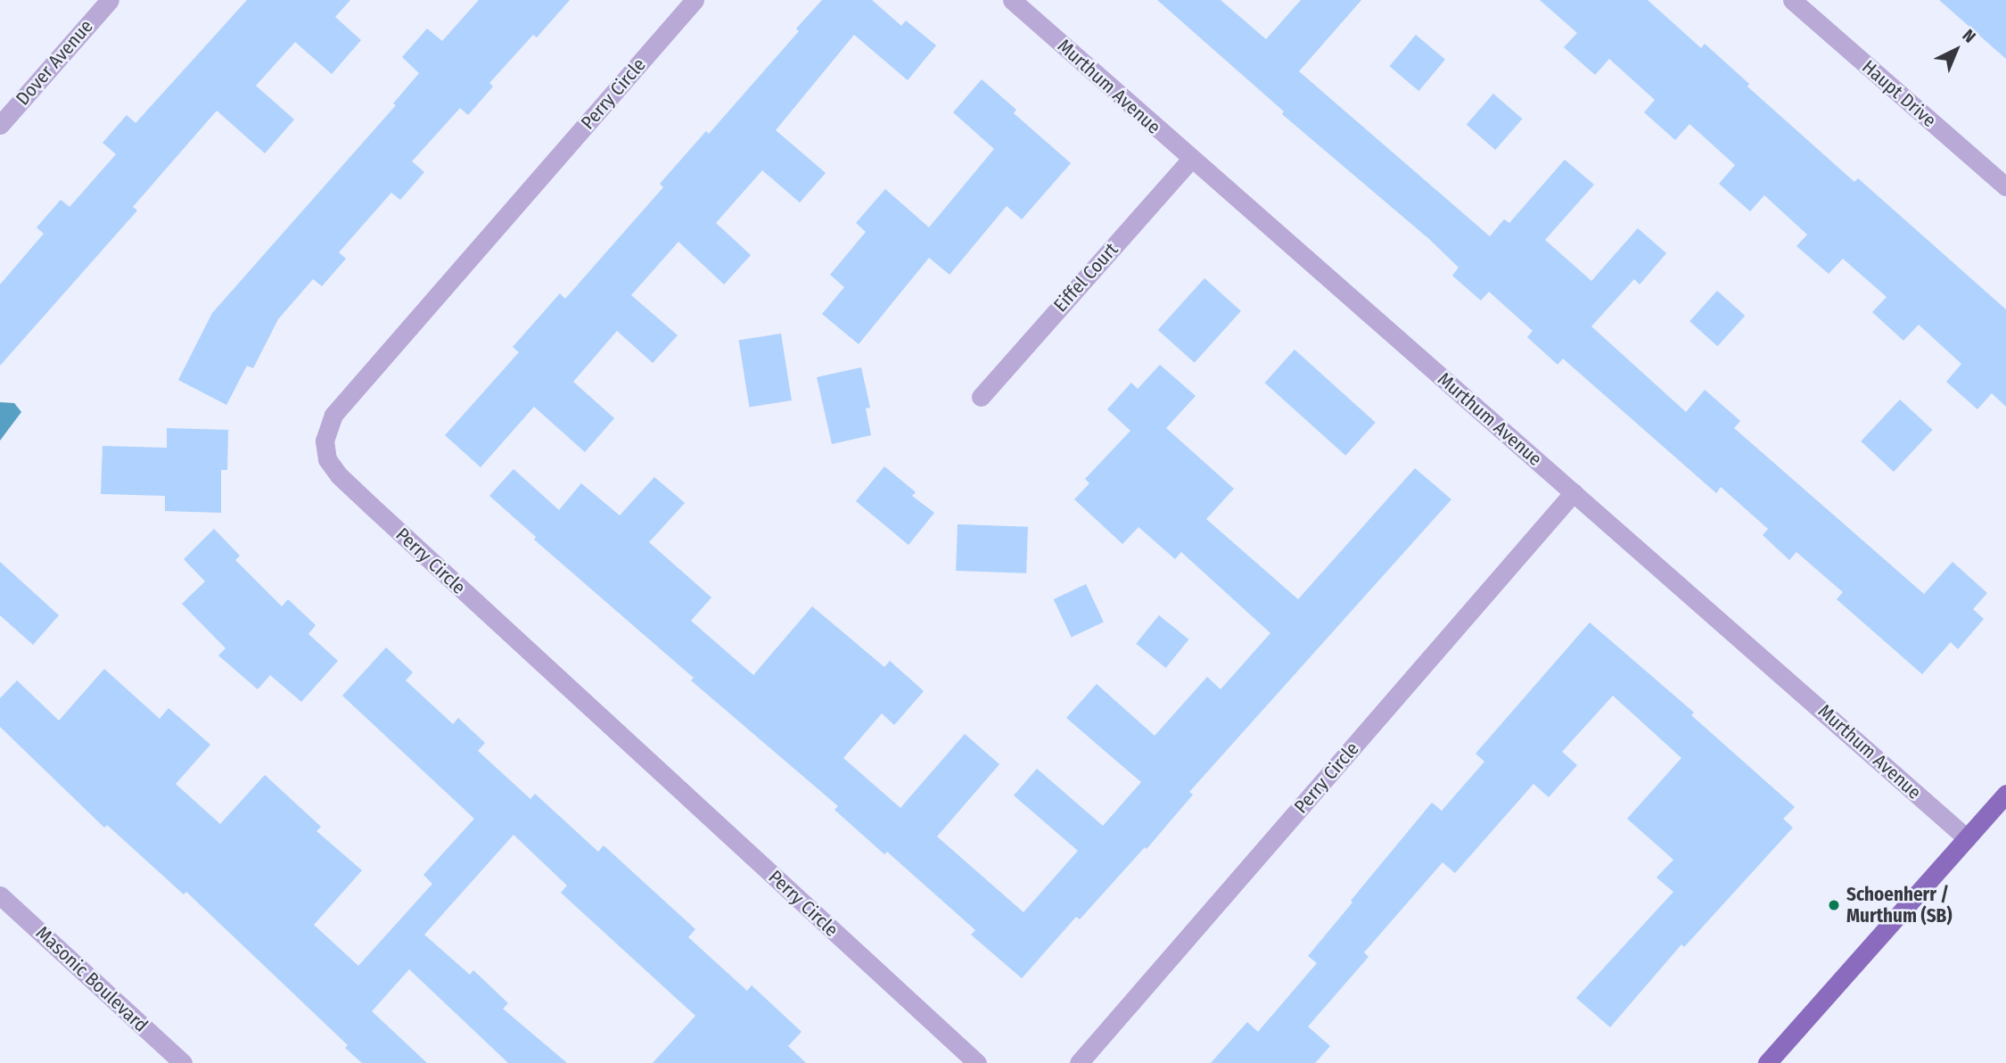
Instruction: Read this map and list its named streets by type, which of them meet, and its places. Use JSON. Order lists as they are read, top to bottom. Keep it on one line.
{"streets":{"street":["Dover Avenue","Murthum Avenue","Perry Circle","Haupt Drive","Eiffel Court","Masonic Boulevard"]},"crossings":[["Murthum Avenue","Perry Circle"],["Murthum Avenue","Eiffel Court"]],"places":["Schoenherr / Murthum (SB)"],"north":"top right"}
